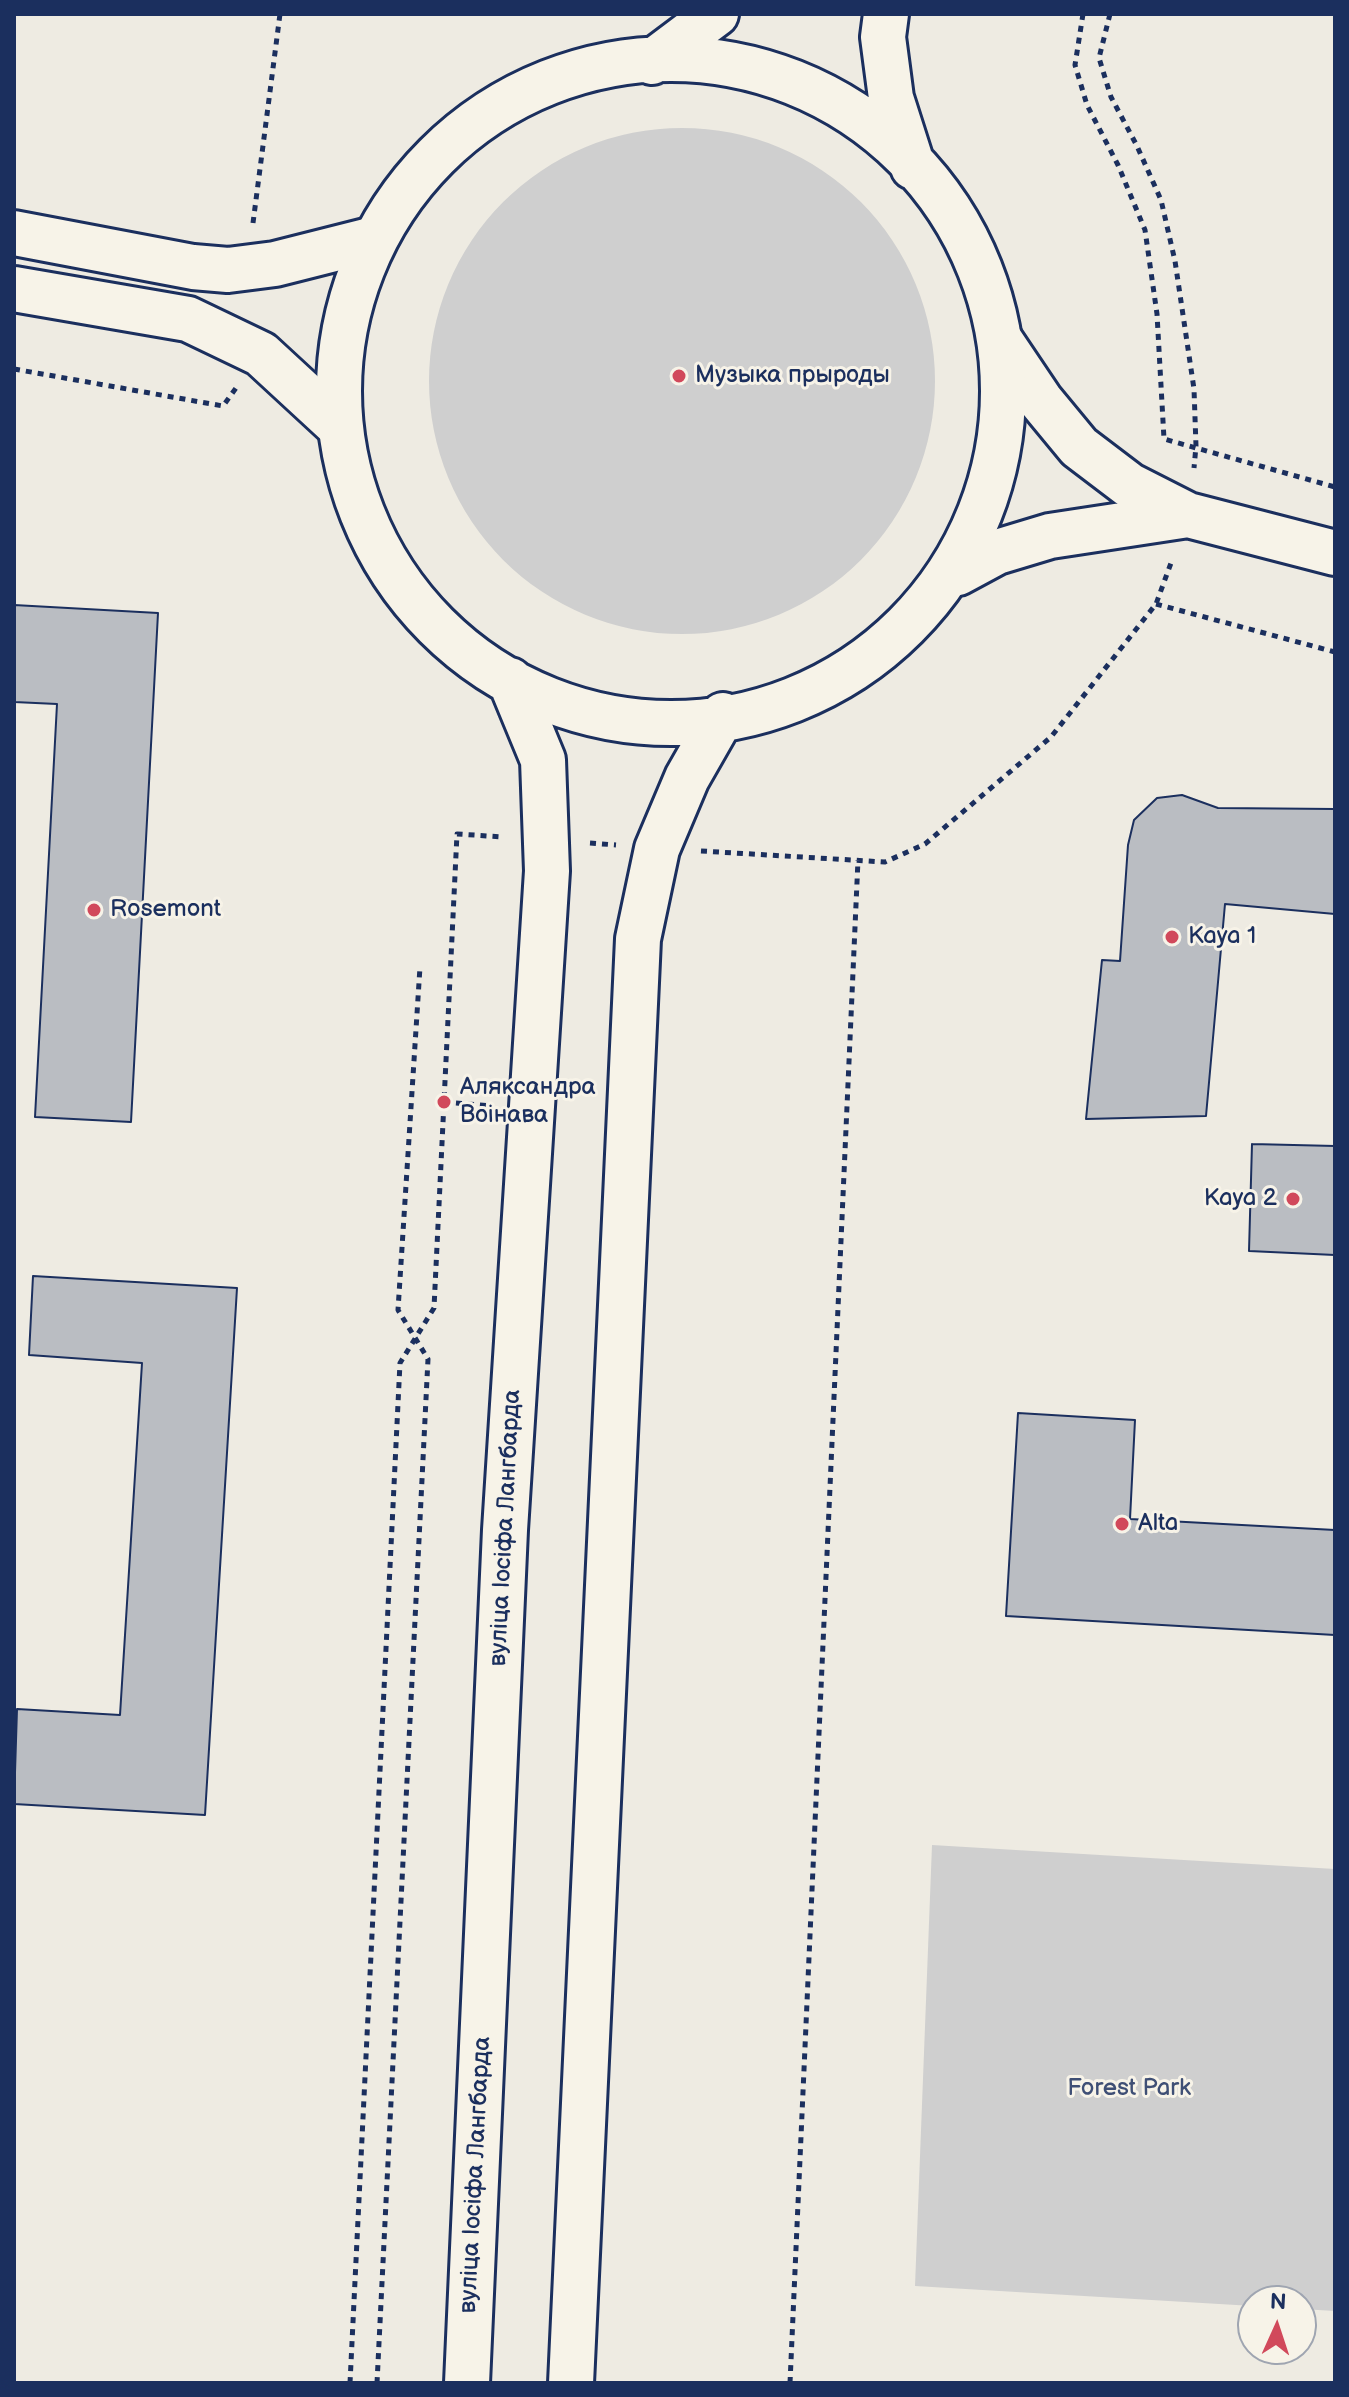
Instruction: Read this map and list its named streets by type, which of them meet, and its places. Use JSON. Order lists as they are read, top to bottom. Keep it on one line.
{"streets":{"main road":["вуліца Іосіфа Лангбарда"]},"parks":["Forest Park"],"places":["Музыка прыроды","Rosemont","Kaya 1","Аляксандра Воінава","Kaya 2","Alta"],"north":"top"}
